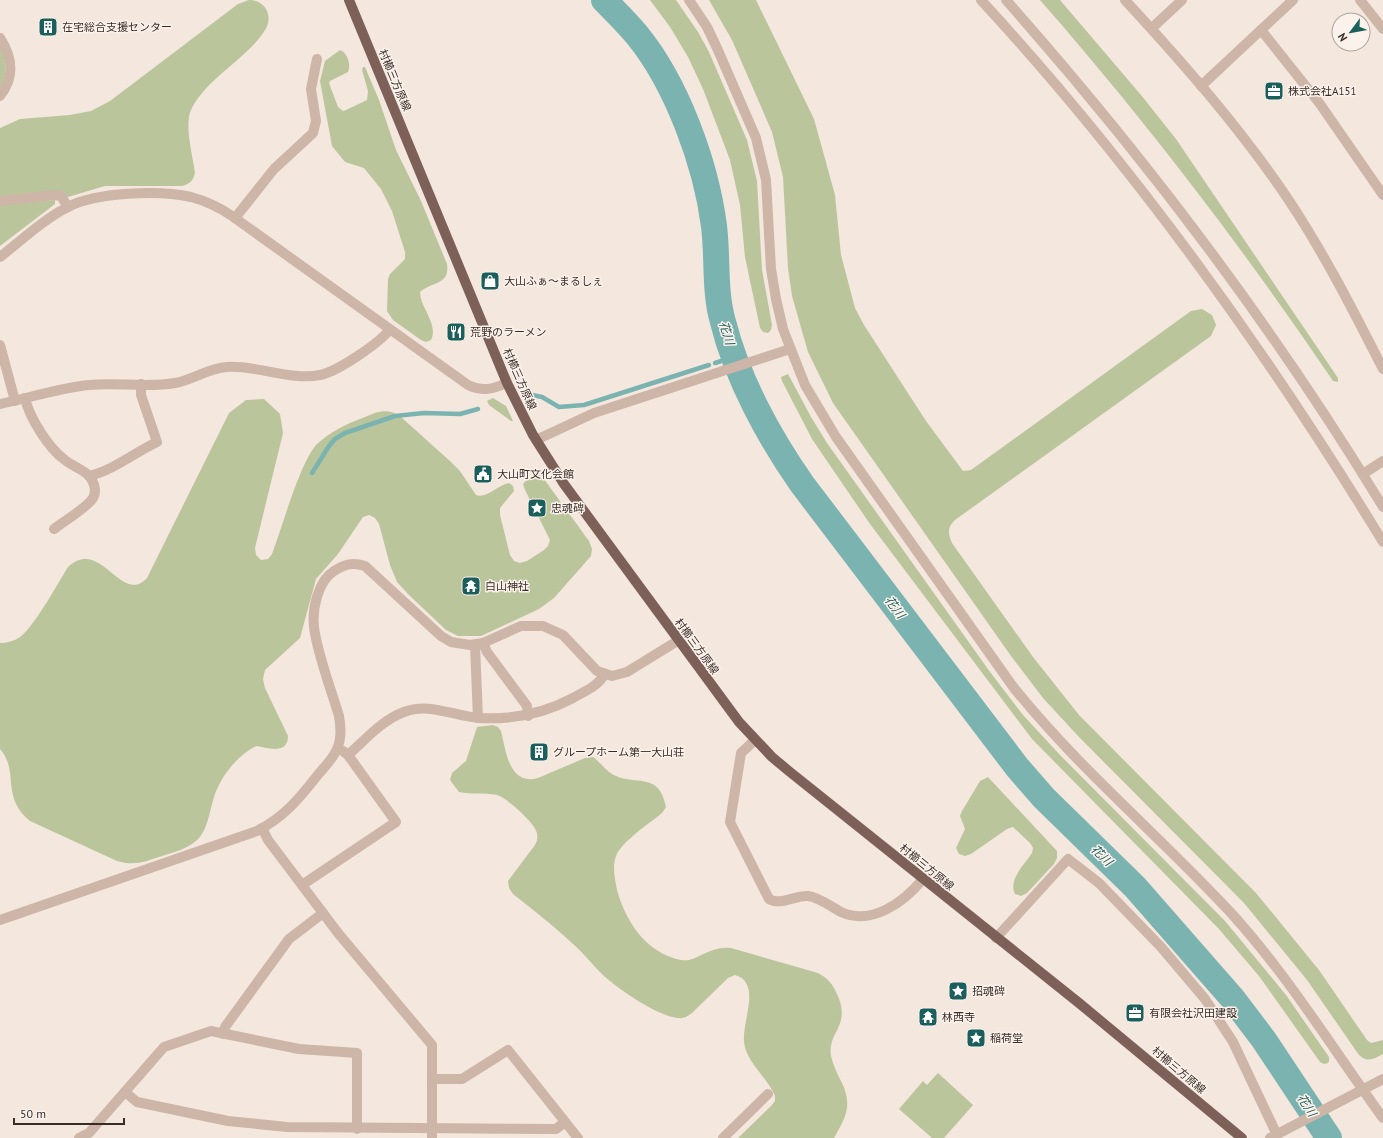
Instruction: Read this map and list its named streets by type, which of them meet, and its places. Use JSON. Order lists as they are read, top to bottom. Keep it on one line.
{"streets":{"main road":["村櫛三方原線"]},"water":["花川"],"places":{"building":["在宅総合支援センター","グループホーム第一大山荘"],"office":["株式会社A151","有限会社沢田建設"],"shop":["大山ふぁ～まるしぇ"],"restaurant":["荒野のラーメン"],"public building":["大山町文化会館"],"place":["忠魂碑","招魂碑","稲荷堂"],"temple":["白山神社","林西寺"]},"scale_bar":"50 m","north":"bottom left"}
